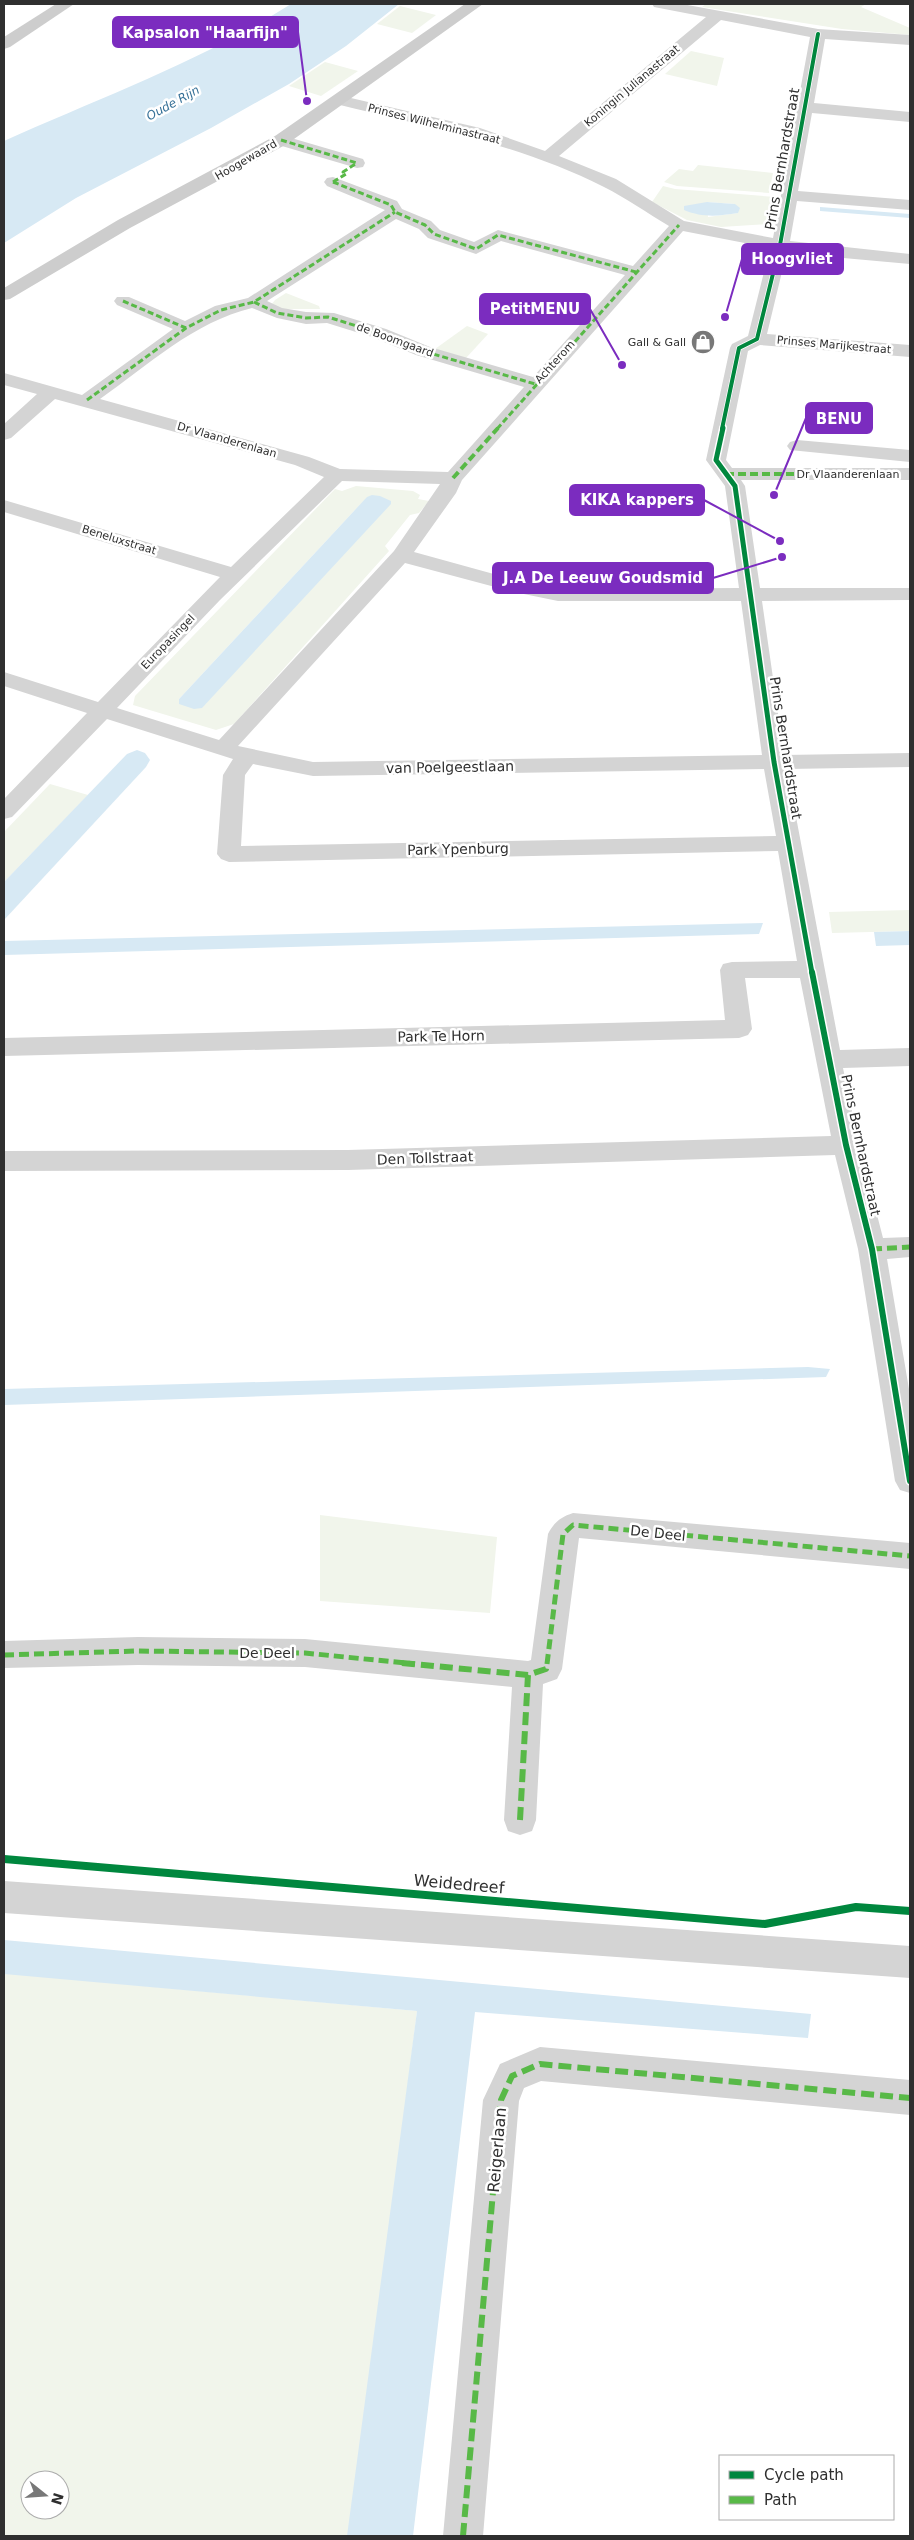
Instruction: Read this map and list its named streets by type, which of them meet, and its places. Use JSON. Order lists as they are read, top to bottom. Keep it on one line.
{"streets":{"street":["Koningin Julianastraat","Prinses Wilhelminastraat","Prins Bernhardstraat","Hoogewaard","de Boomgaard","Prinses Marijkestraat","Achterom","Dr Vlaanderenlaan","Beneluxstraat","Europasingel","van Poelgeestlaan","Park Ypenburg","Park Te Horn","Den Tollstraat","De Deel","Reigerlaan"],"cycle path":["Weidedreef"]},"crossings":[["Koningin Julianastraat","Prinses Wilhelminastraat"],["Prinses Wilhelminastraat","Prins Bernhardstraat"],["Prinses Wilhelminastraat","Hoogewaard"],["Prinses Wilhelminastraat","Achterom"],["Prins Bernhardstraat","Prinses Marijkestraat"],["Prins Bernhardstraat","Dr Vlaanderenlaan"],["Prins Bernhardstraat","van Poelgeestlaan"],["Prins Bernhardstraat","Park Ypenburg"],["Prins Bernhardstraat","Park Te Horn"],["Prins Bernhardstraat","Den Tollstraat"],["de Boomgaard","Achterom"],["Achterom","Dr Vlaanderenlaan"],["Dr Vlaanderenlaan","Europasingel"],["Beneluxstraat","Europasingel"],["Europasingel","van Poelgeestlaan"],["van Poelgeestlaan","Park Ypenburg"]],"water":["Oude Rijn"],"places":{"other":["Kapsalon \"Haarfijn\"","Hoogvliet","PetitMENU","BENU","KIKA kappers","J.A De Leeuw Goudsmid"],"shop":["Gall & Gall"]},"legend":["Cycle path","Path"],"north":"right"}
